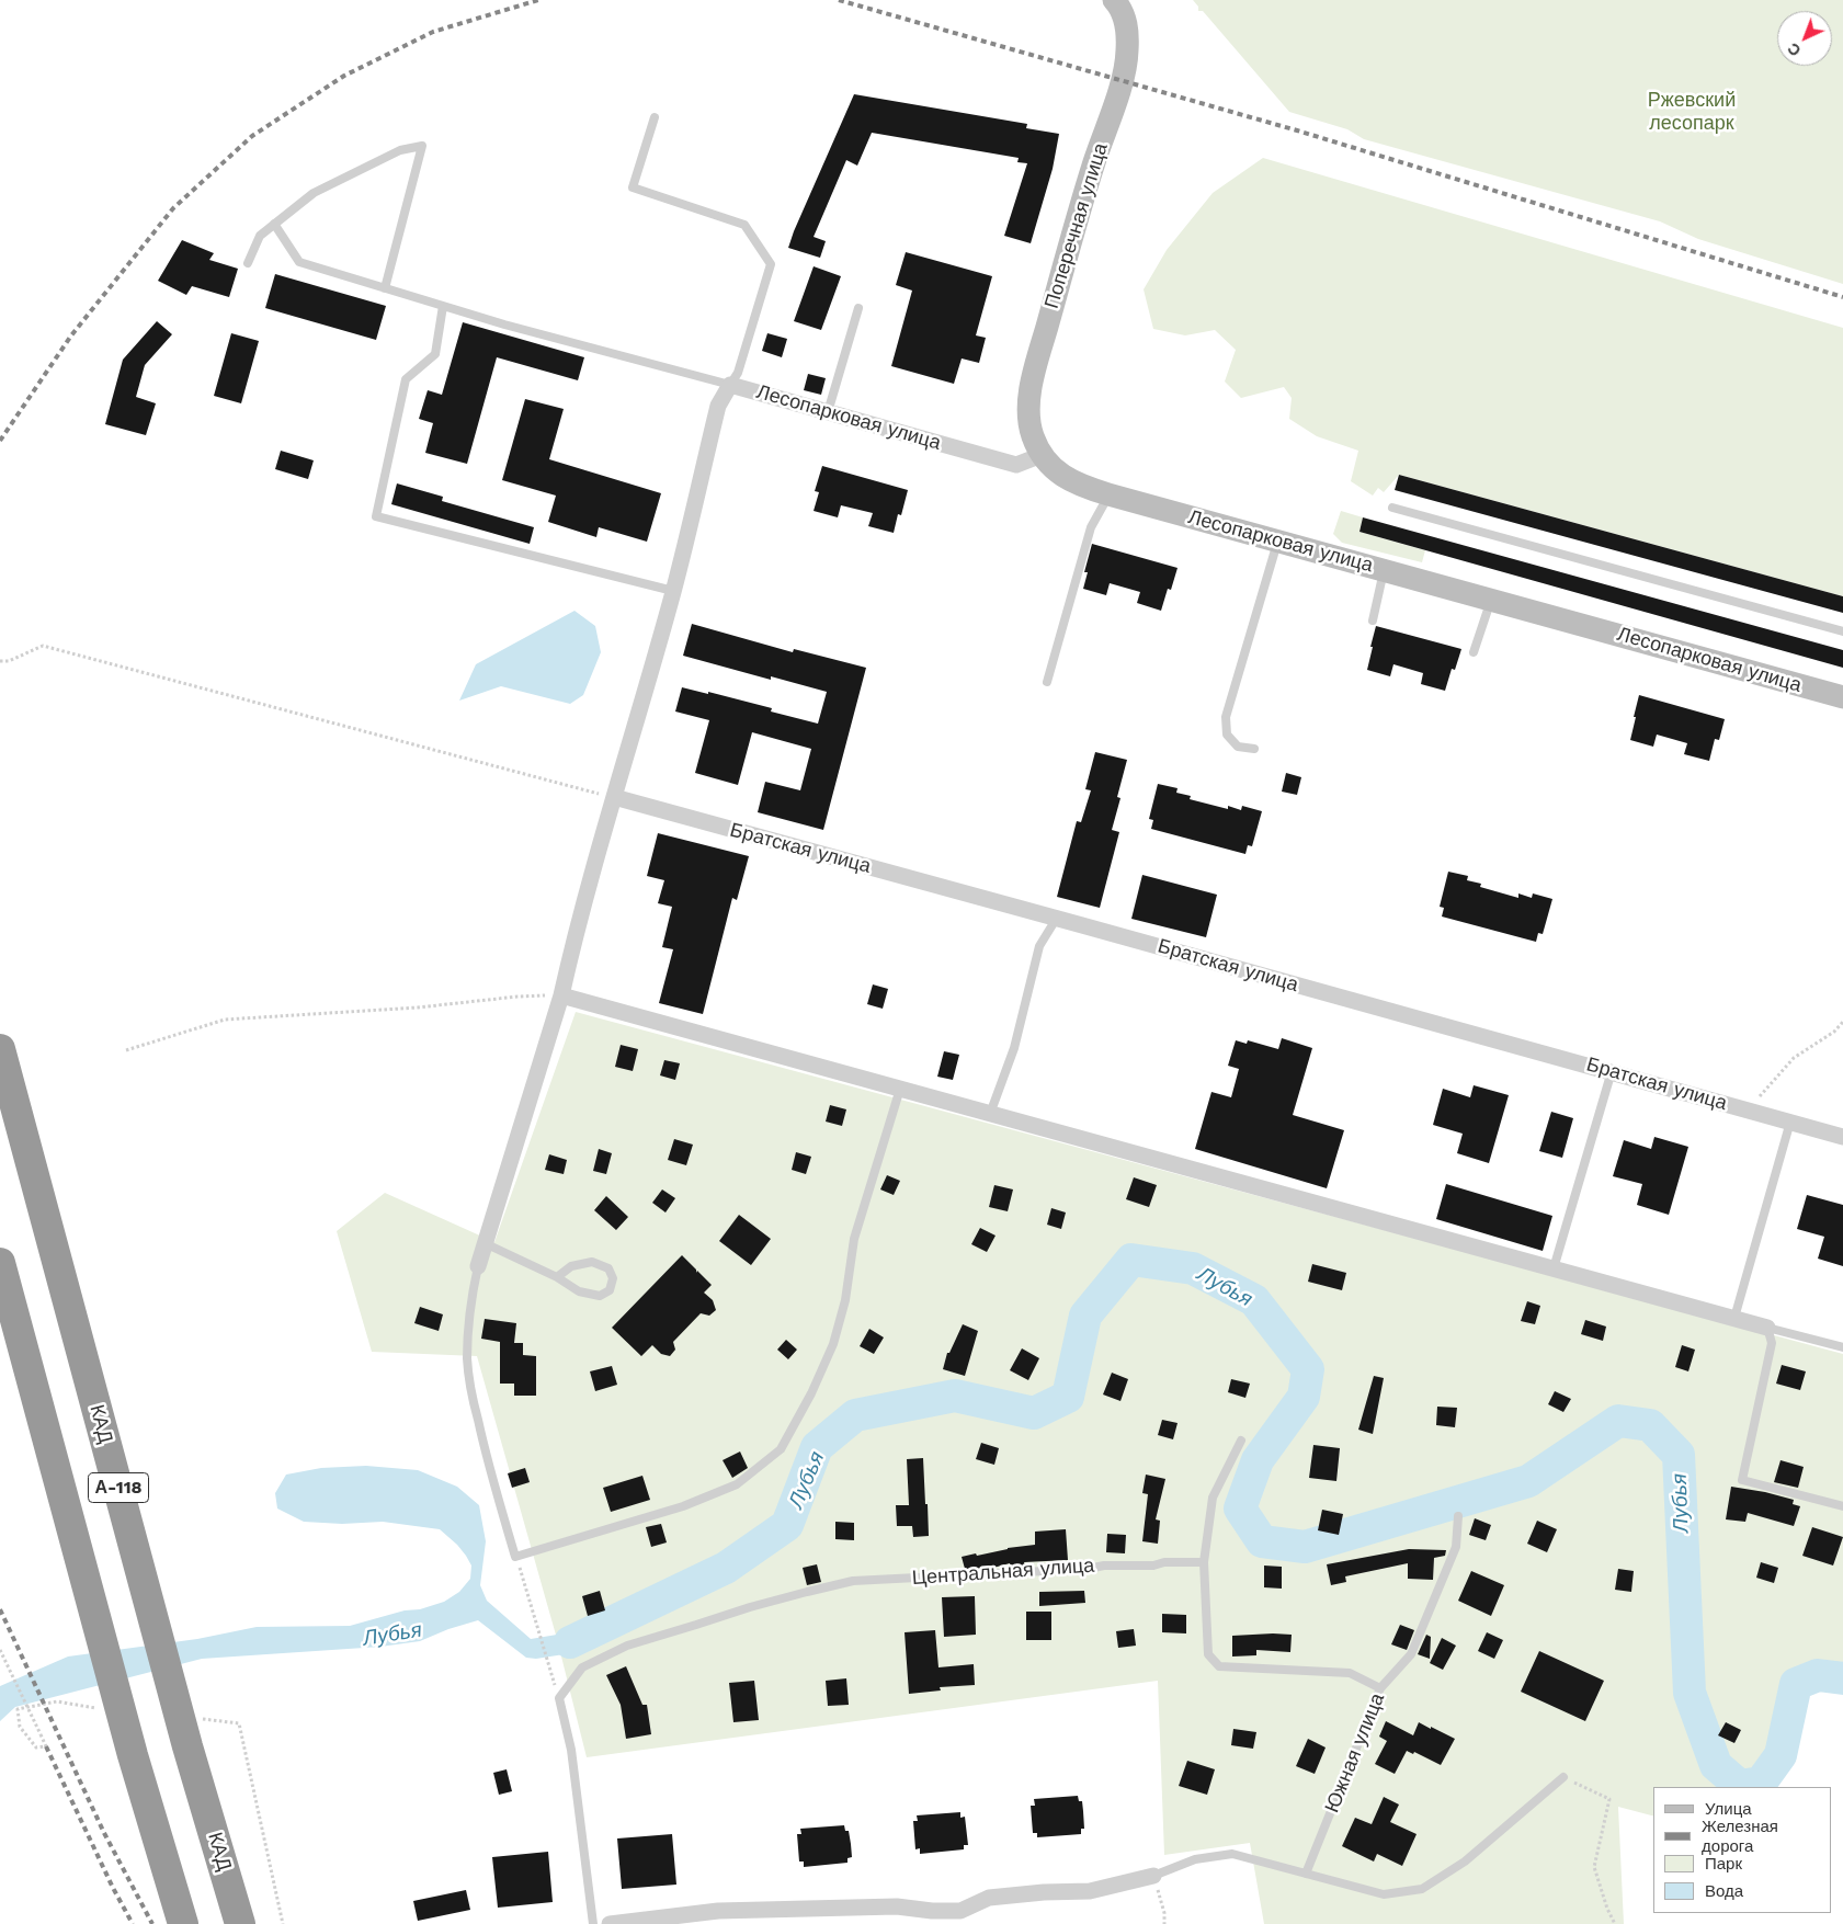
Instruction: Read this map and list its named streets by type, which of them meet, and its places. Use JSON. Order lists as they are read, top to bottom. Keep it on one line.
{"streets":{"highway":["КАД","А-118"],"street":["Поперечная улица","Лесопарковая улица","Братская улица"],"lane":["Центральная улица","Южная улица"]},"crossings":[["Поперечная улица","Лесопарковая улица"]],"water":["Лубья"],"parks":["Ржевский лесопарк"],"legend":["Улица","Железная дорога","Парк","Вода"],"north":"bottom left"}
